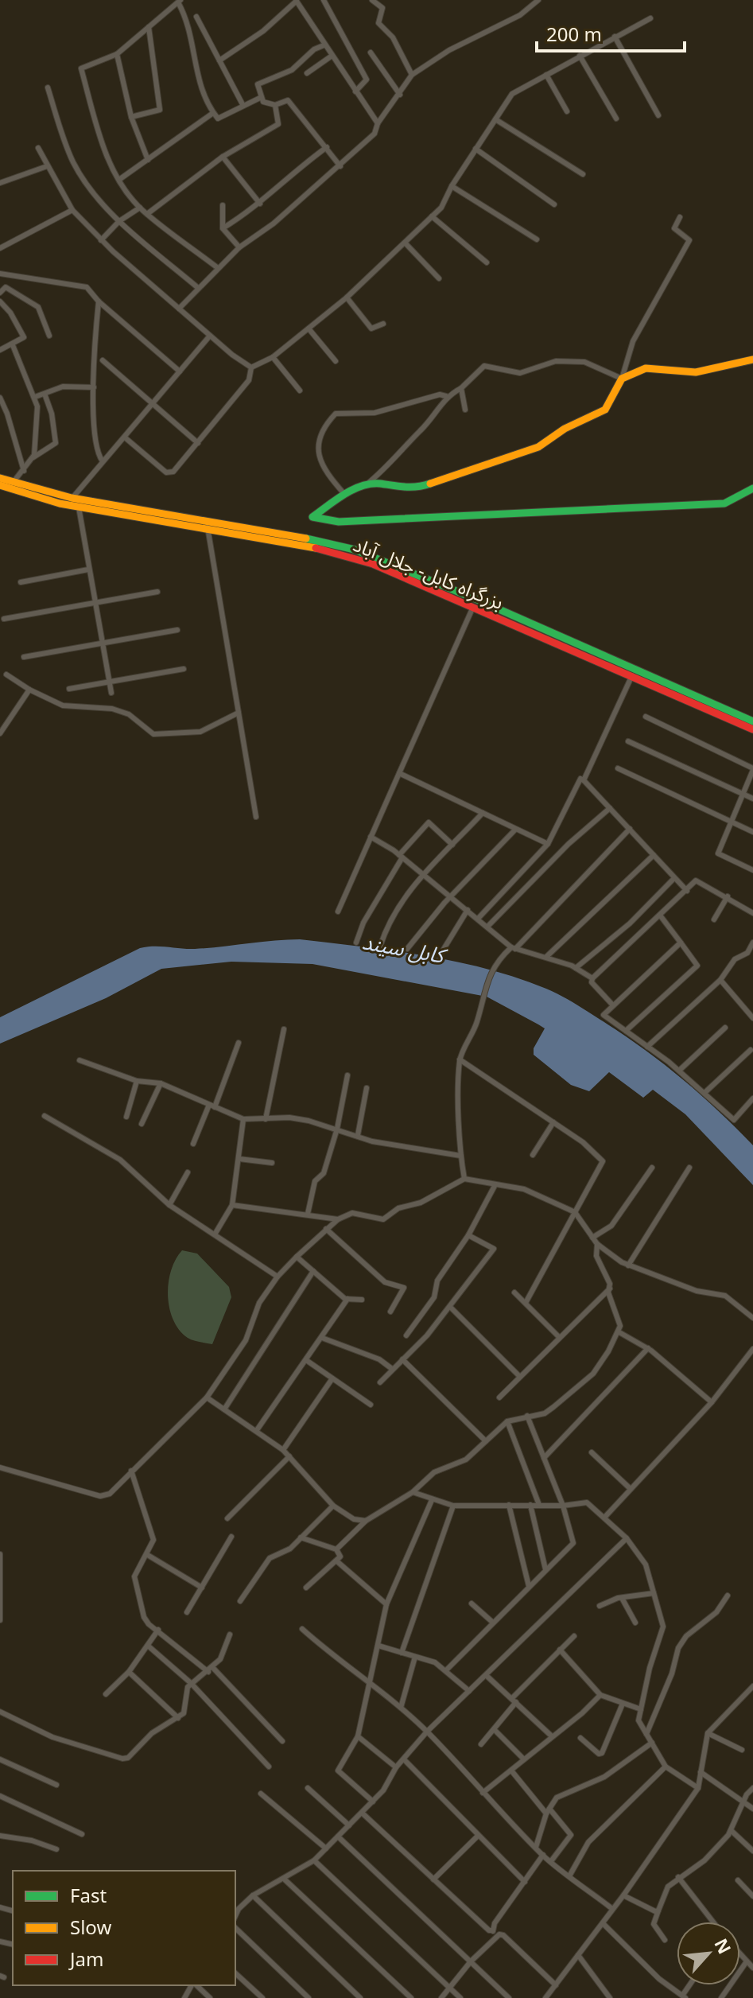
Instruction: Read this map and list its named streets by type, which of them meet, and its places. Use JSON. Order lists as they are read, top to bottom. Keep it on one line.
{"streets":{"main road":["بزرگراه کابل- جلال آباد"]},"water":["کابل سيند"],"legend":["Fast","Slow","Jam"],"scale_bar":"200 m","north":"top right"}
